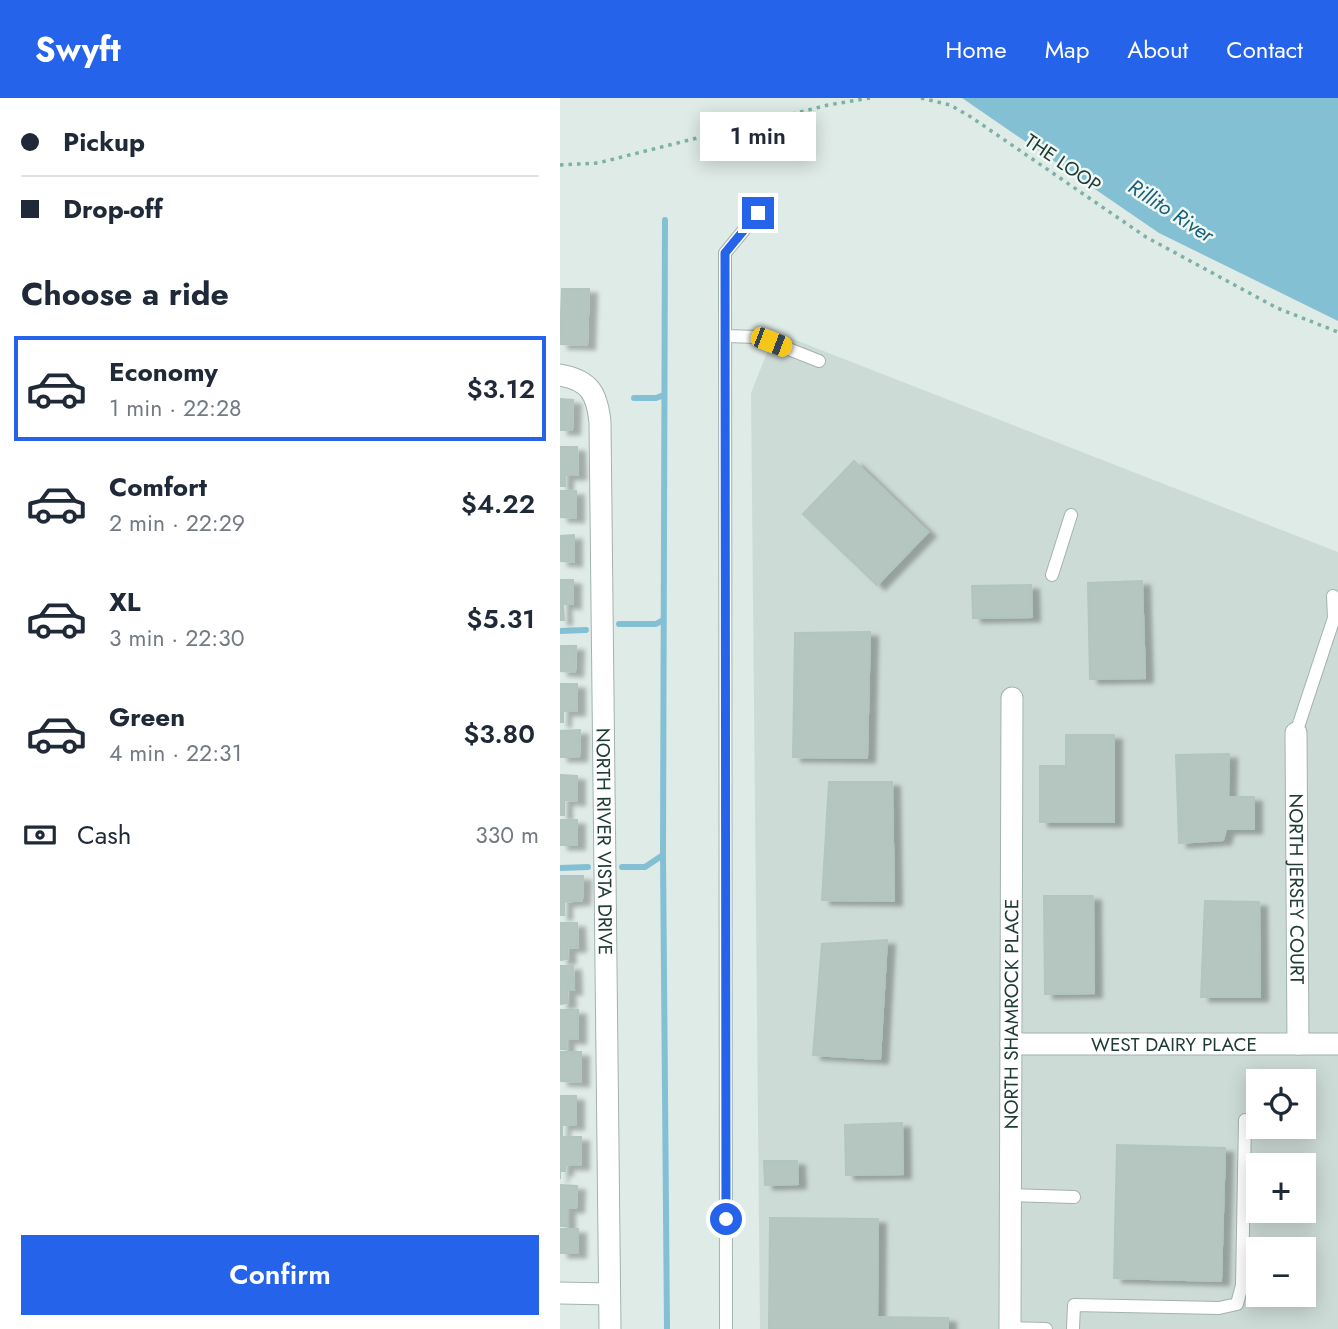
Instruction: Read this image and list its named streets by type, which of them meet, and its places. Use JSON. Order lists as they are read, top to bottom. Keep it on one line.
{"streets":{"street":["NORTH RIVER VISTA DRIVE","NORTH JERSEY COURT","NORTH SHAMROCK PLACE","WEST DAIRY PLACE"],"path":["THE LOOP"]},"crossings":[["NORTH JERSEY COURT","WEST DAIRY PLACE"],["NORTH SHAMROCK PLACE","WEST DAIRY PLACE"]],"water":["Rillito River"],"page":{"header":"Swyft","nav":["Home","Map","About","Contact"],"banner":["Pickup","Drop-off"],"bubble":"1 min","heading":"Choose a ride","list":[{"name":"Economy","note":"1 min · 22:28","value":"$3.12"},{"name":"Comfort","note":"2 min · 22:29","value":"$4.22"},{"name":"XL","note":"3 min · 22:30","value":"$5.31"},{"name":"Green","note":"4 min · 22:31","value":"$3.80"}],"pay":["Cash","330 m"],"map_buttons":["+","−"],"buttons":"Confirm"}}
